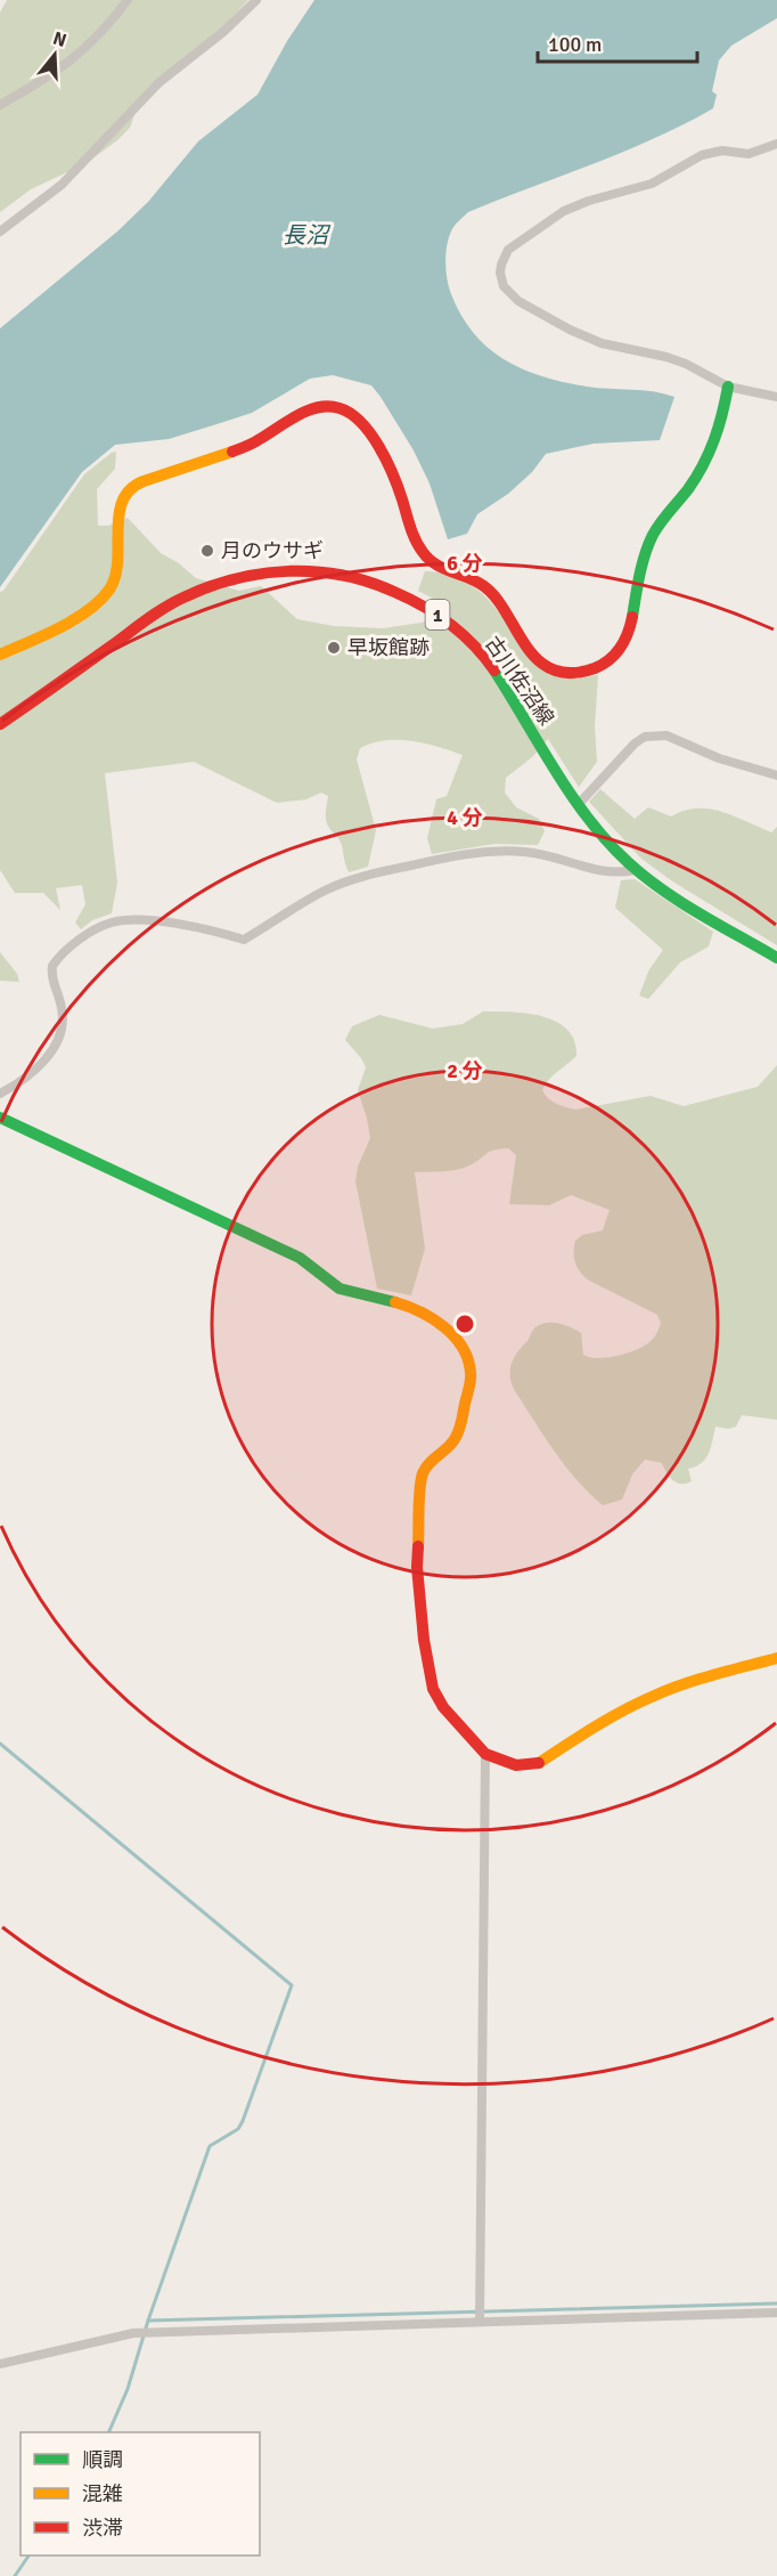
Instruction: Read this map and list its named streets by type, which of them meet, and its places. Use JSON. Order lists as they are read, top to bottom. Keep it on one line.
{"streets":{"street":["1","古川佐沼線"]},"water":["長沼"],"places":["月のウサギ","早坂館跡"],"legend":["順調","混雑","渋滞"],"scale_bar":"100 m","north":"top","rings":["6 分","4 分","2 分"]}
